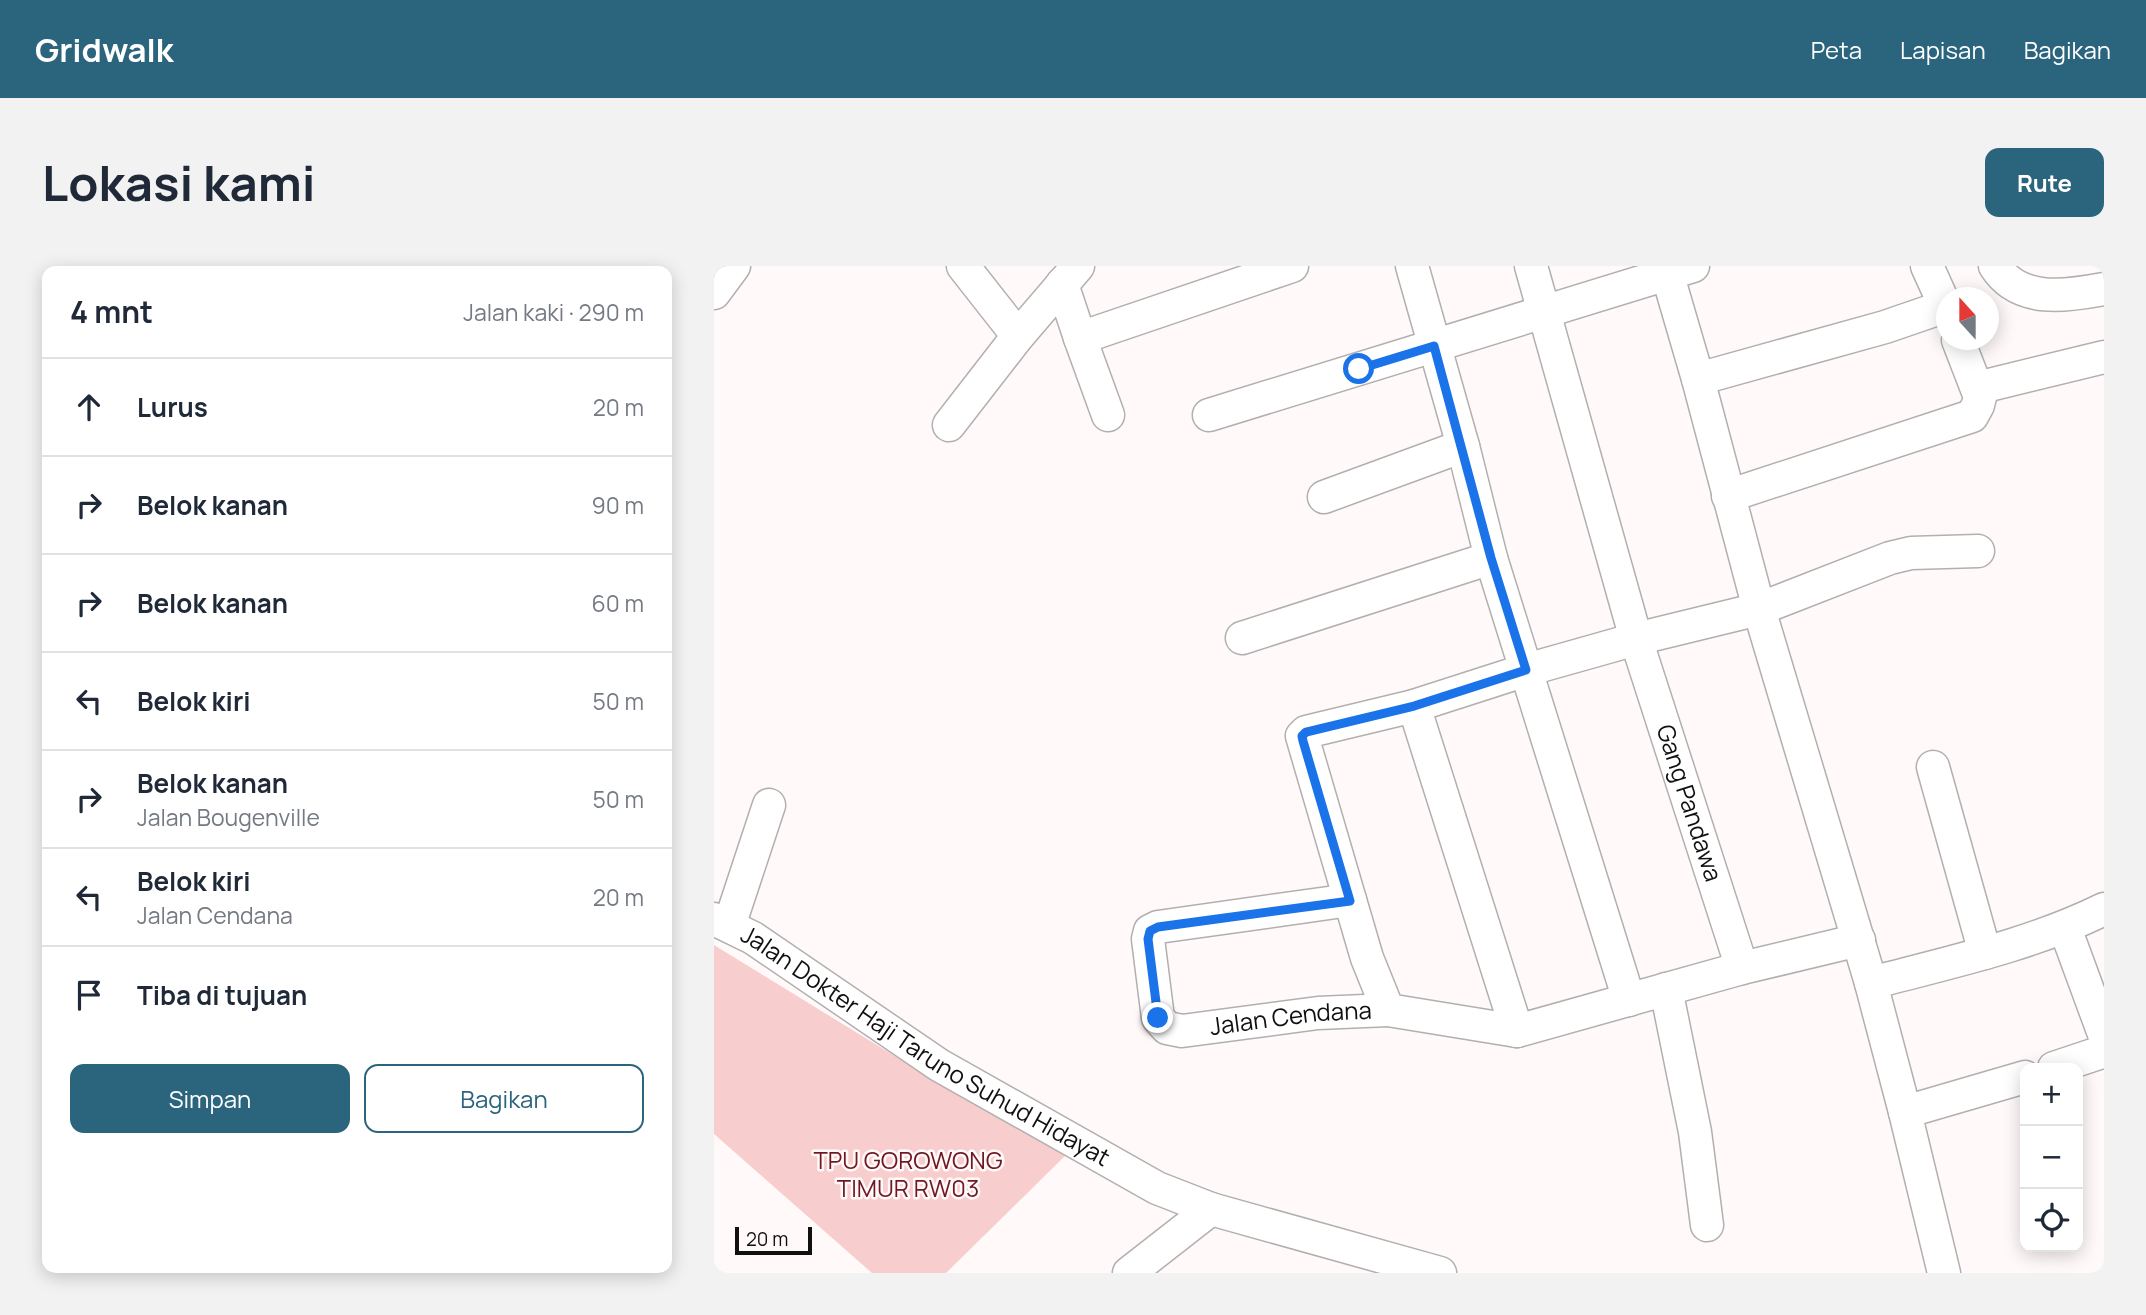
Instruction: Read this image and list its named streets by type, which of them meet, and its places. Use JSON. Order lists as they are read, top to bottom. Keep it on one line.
{"streets":{"street":["Gang Pandawa","Jalan Cendana","Jalan Dokter Haji Taruno Suhud Hidayat"]},"parks":["TPU GOROWONG TIMUR RW03"],"scale_bar":"20 m","north":"top","page":{"header":"Gridwalk","nav":["Peta","Lapisan","Bagikan"],"buttons":["Rute",["Simpan","Bagikan"]],"title":"Lokasi kami","heading":["4 mnt","Jalan kaki · 290 m"],"list":[["Lurus","20 m"],["Belok kanan","90 m"],["Belok kanan","60 m"],["Belok kiri","50 m"],["Belok kanan","Jalan Bougenville","50 m"],["Belok kiri","Jalan Cendana","20 m"],"Tiba di tujuan"],"map_buttons":["+","−"],"scale":"20 m"}}
